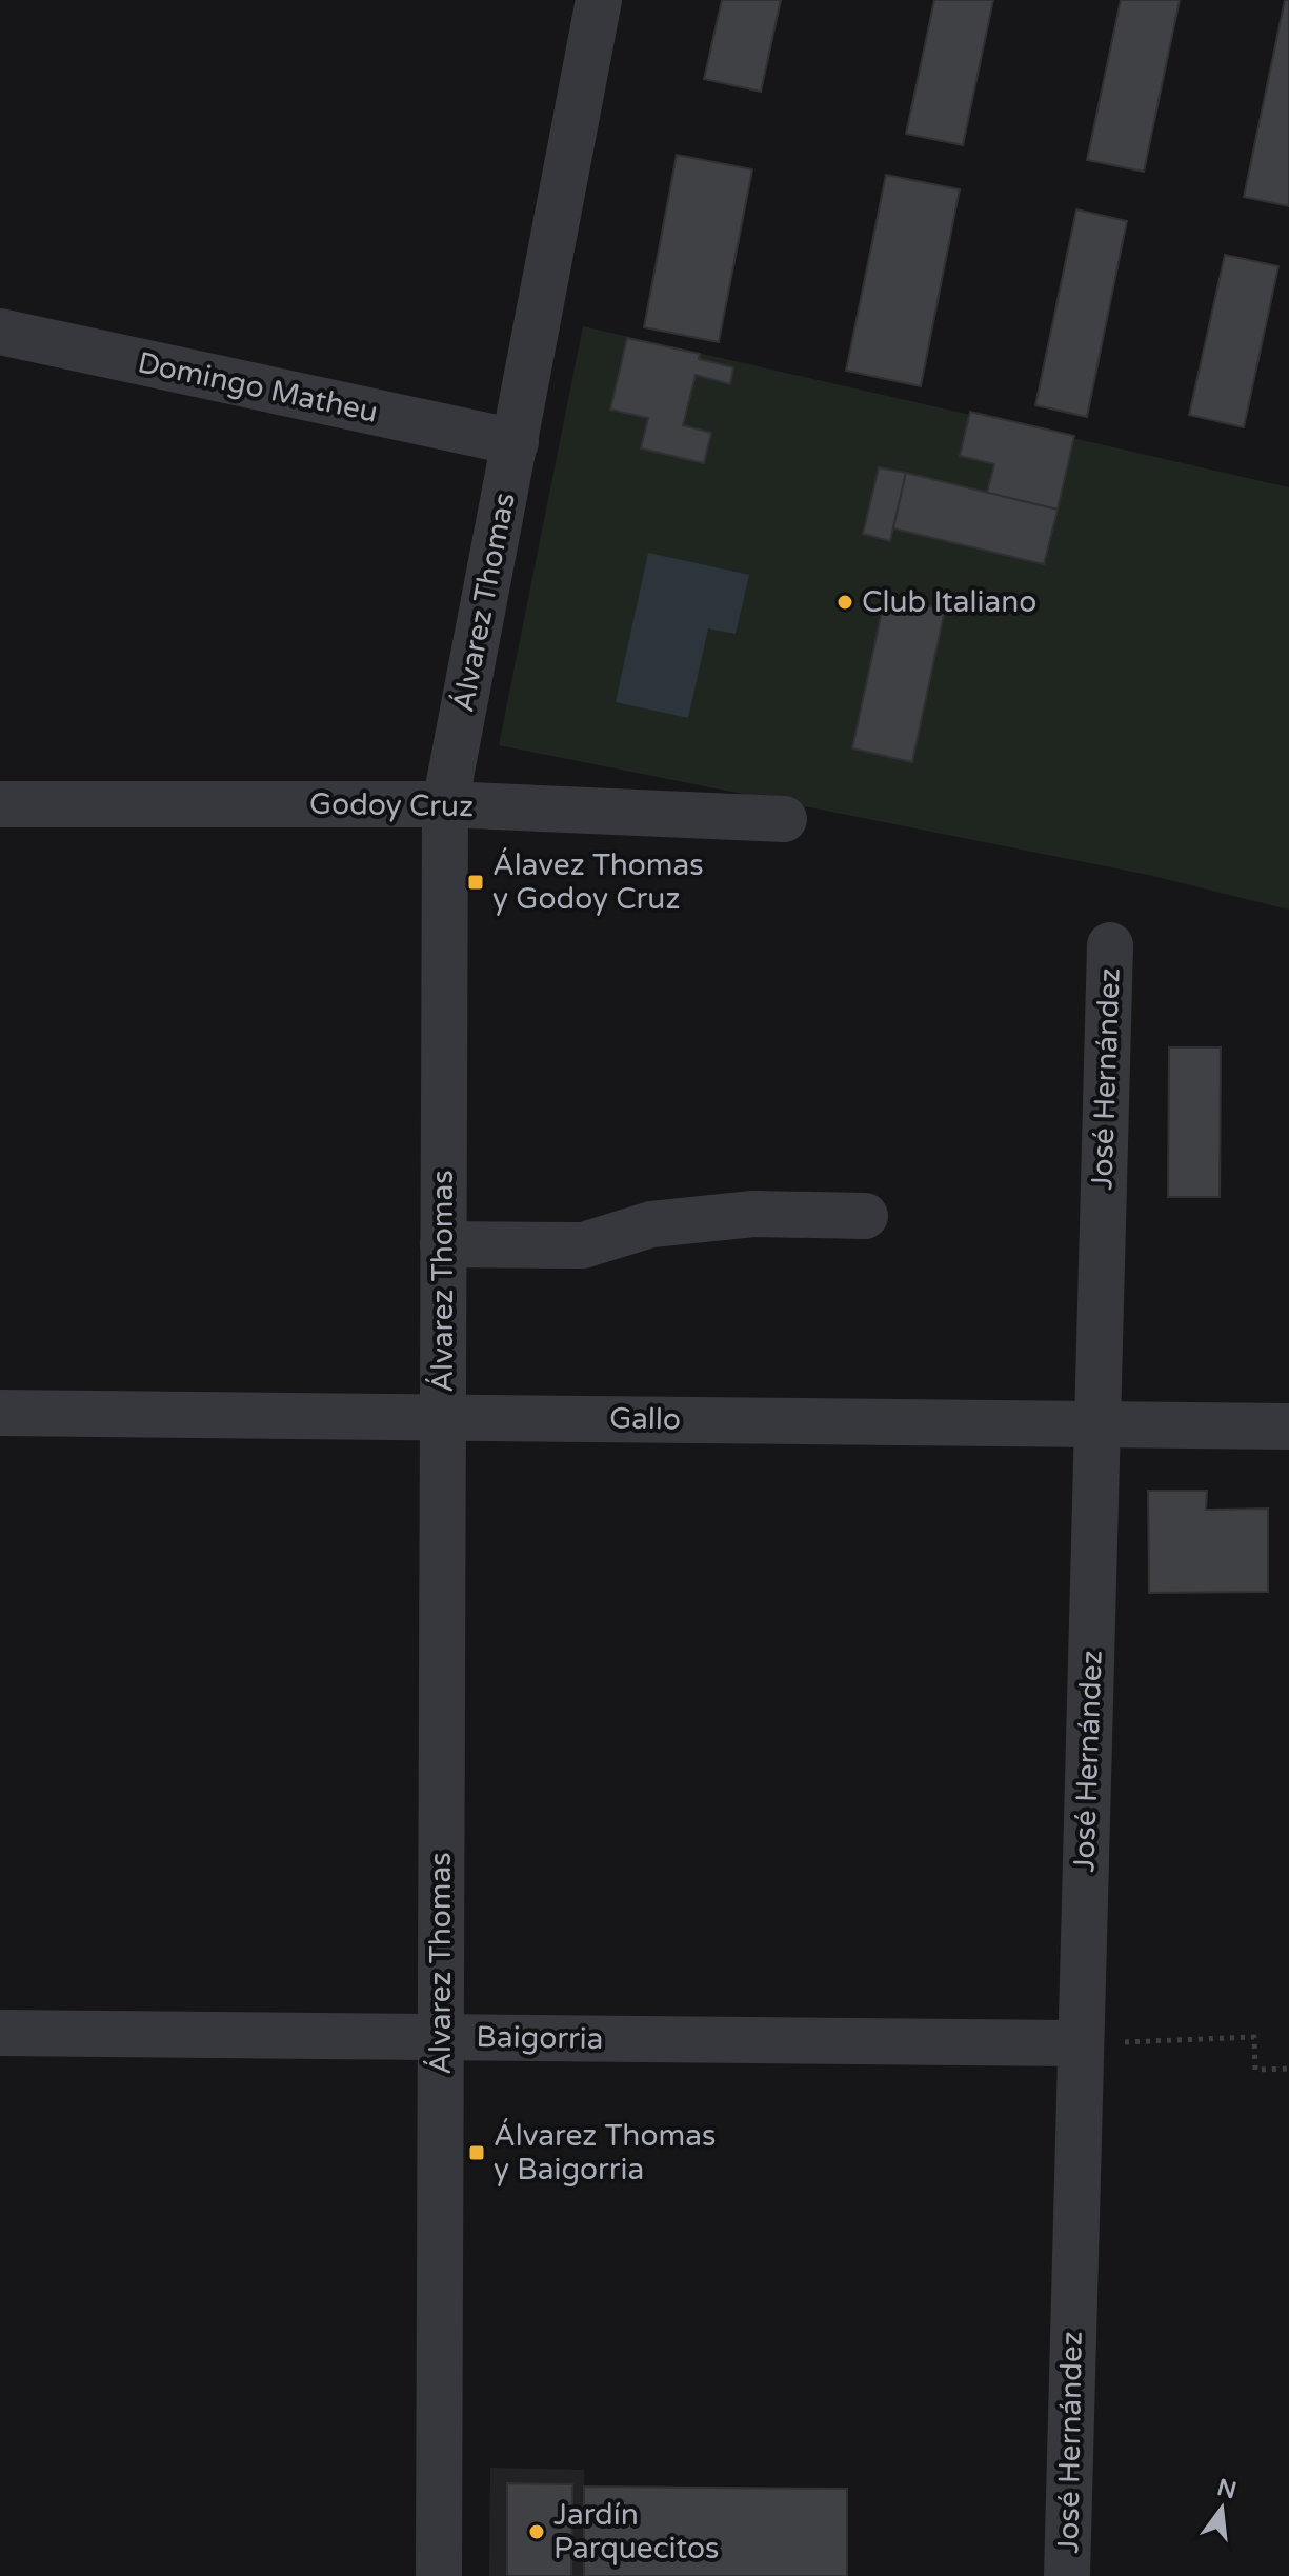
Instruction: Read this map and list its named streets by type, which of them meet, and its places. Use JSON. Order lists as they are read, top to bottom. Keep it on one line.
{"streets":{"street":["Domingo Matheu","Álvarez Thomas","Godoy Cruz","José Hernández","Gallo","Baigorria"]},"crossings":[["Domingo Matheu","Álvarez Thomas"],["Álvarez Thomas","Godoy Cruz"],["Álvarez Thomas","Gallo"],["Álvarez Thomas","Baigorria"],["José Hernández","Gallo"],["José Hernández","Baigorria"]],"places":{"other":["Club Italiano","Jardín Parquecitos"],"transit":["Álavez Thomas y Godoy Cruz","Álvarez Thomas y Baigorria"]},"north":"top"}
